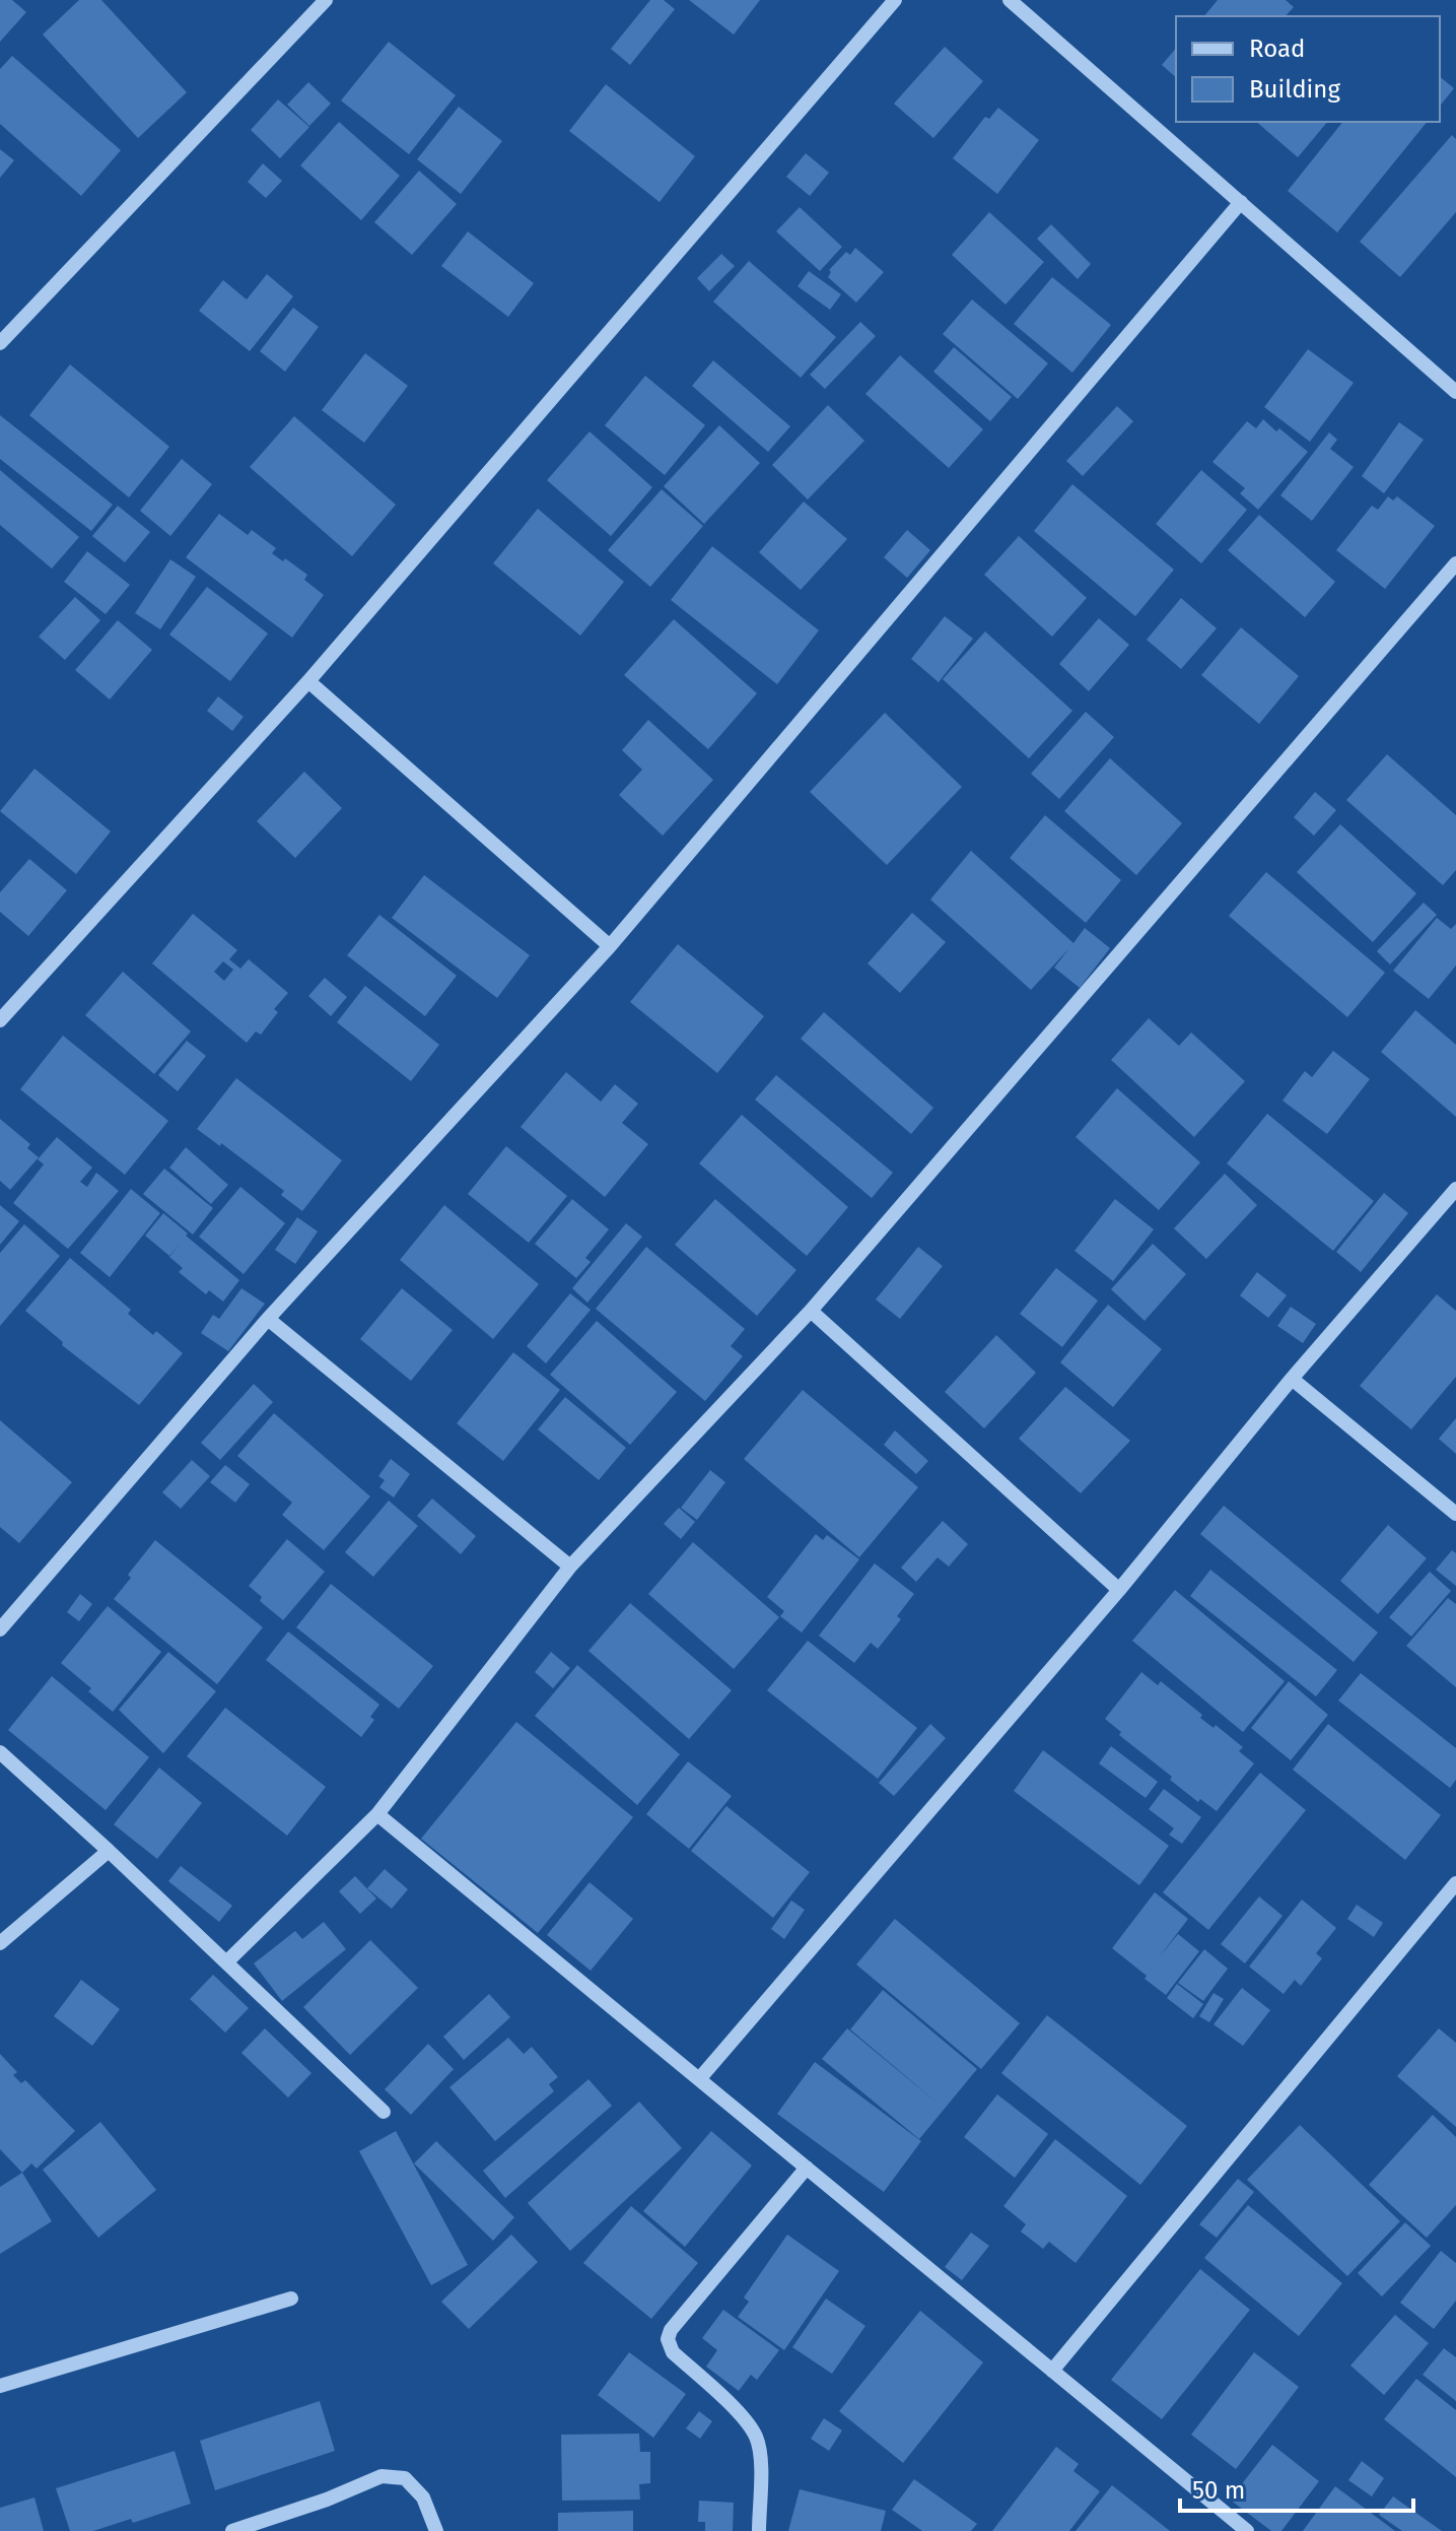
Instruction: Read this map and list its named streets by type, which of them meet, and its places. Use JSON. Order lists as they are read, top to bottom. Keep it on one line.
{"legend":["Road","Building"],"scale_bar":"50 m"}
